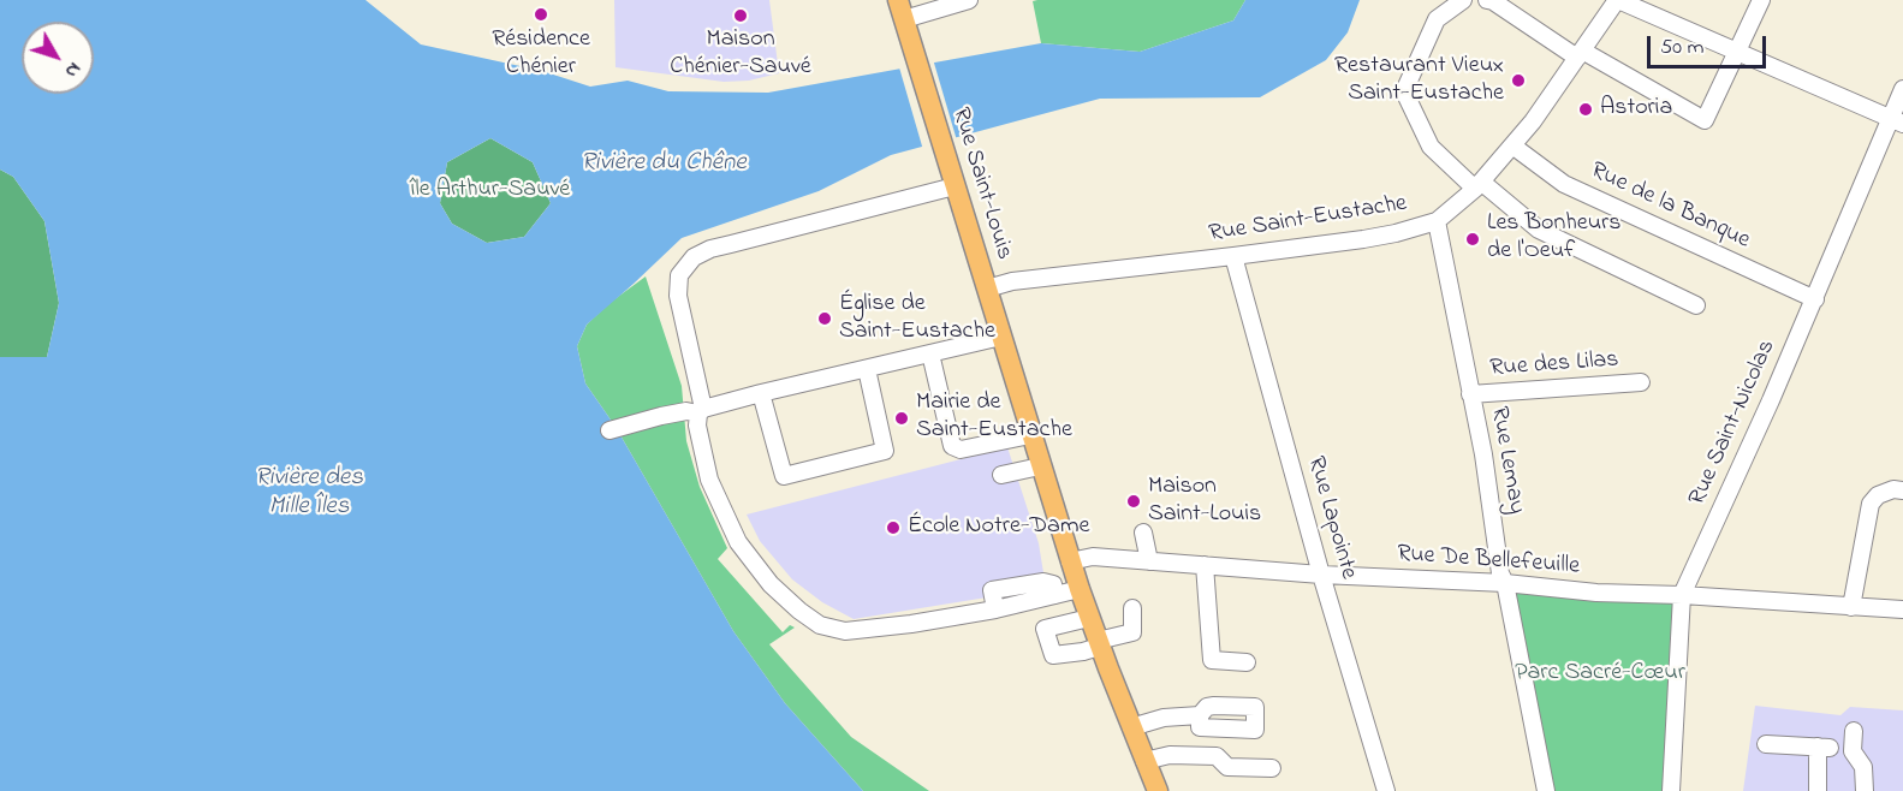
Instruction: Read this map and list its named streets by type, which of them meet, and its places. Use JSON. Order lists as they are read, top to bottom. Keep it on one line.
{"streets":{"main road":["Rue Saint-Louis"],"street":["Rue de la Banque","Rue Saint-Eustache","Rue des Lilas","Rue Saint-Nicolas","Rue Lemay","Rue Lapointe","Rue De Bellefeuille"]},"crossings":[["Rue Saint-Louis","Rue Saint-Eustache"],["Rue Saint-Louis","Rue De Bellefeuille"],["Rue de la Banque","Rue Saint-Eustache"],["Rue de la Banque","Rue Saint-Nicolas"],["Rue Saint-Eustache","Rue Lemay"],["Rue Saint-Eustache","Rue Lapointe"],["Rue des Lilas","Rue Lemay"],["Rue Saint-Nicolas","Rue De Bellefeuille"],["Rue Lemay","Rue De Bellefeuille"],["Rue Lapointe","Rue De Bellefeuille"]],"water":["Rivière du Chêne","Rivière des Mille Îles"],"parks":["île Arthur-Sauvé","Parc Sacré-Cœur"],"places":["Résidence Chénier","Maison Chénier-Sauvé","Restaurant Vieux Saint-Eustache","Astoria","Les Bonheurs de l'Oeuf","Église de Saint-Eustache","Mairie de Saint-Eustache","Maison Saint-Louis","École Notre-Dame"],"scale_bar":"50 m","north":"bottom right"}
